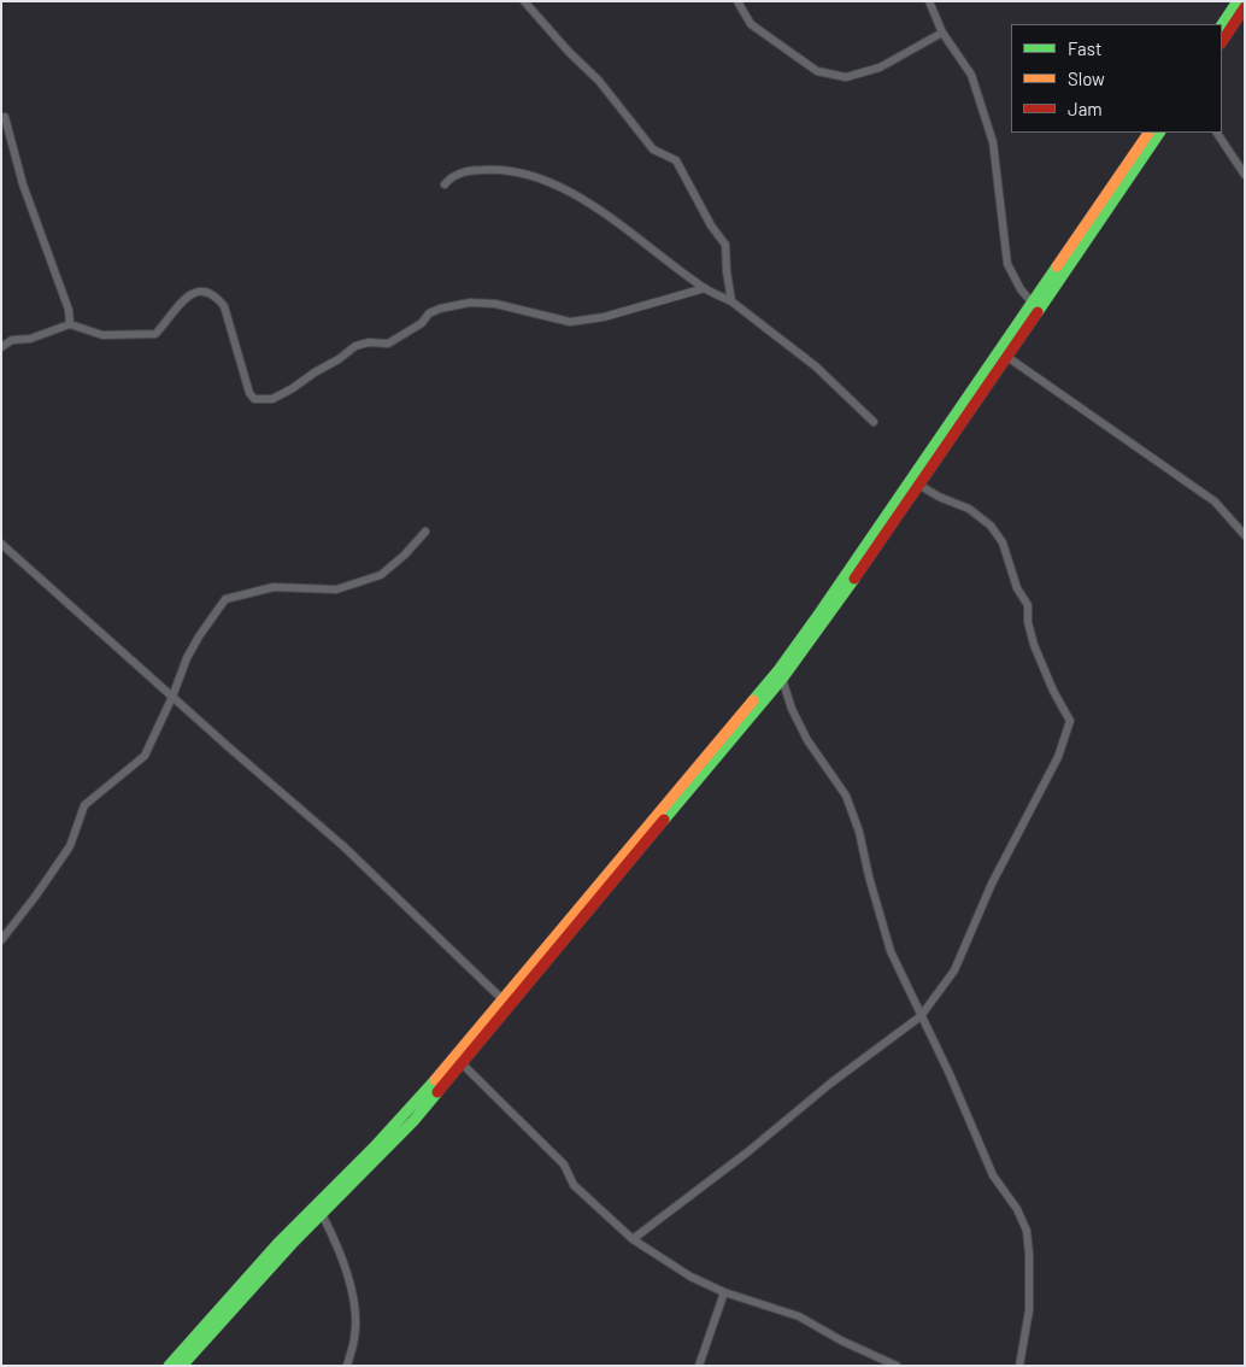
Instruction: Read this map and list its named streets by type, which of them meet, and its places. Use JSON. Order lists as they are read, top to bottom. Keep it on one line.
{"legend":["Fast","Slow","Jam"]}
